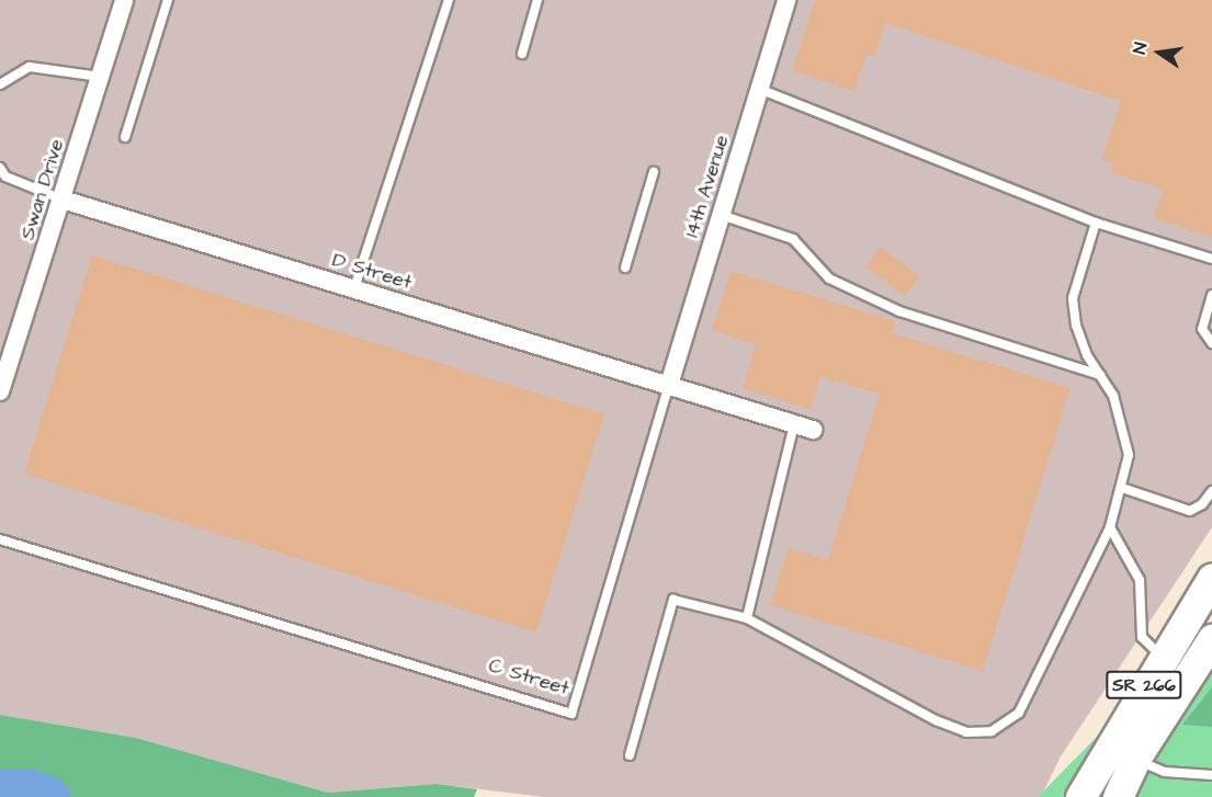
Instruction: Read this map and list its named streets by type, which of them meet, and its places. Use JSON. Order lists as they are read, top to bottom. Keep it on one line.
{"streets":{"main road":["SR 266"],"street":["14th Avenue","Swan Drive","D Street"],"lane":["C Street"]},"crossings":[["14th Avenue","D Street"],["14th Avenue","C Street"],["Swan Drive","D Street"],["D Street","C Street"]],"north":"left"}
